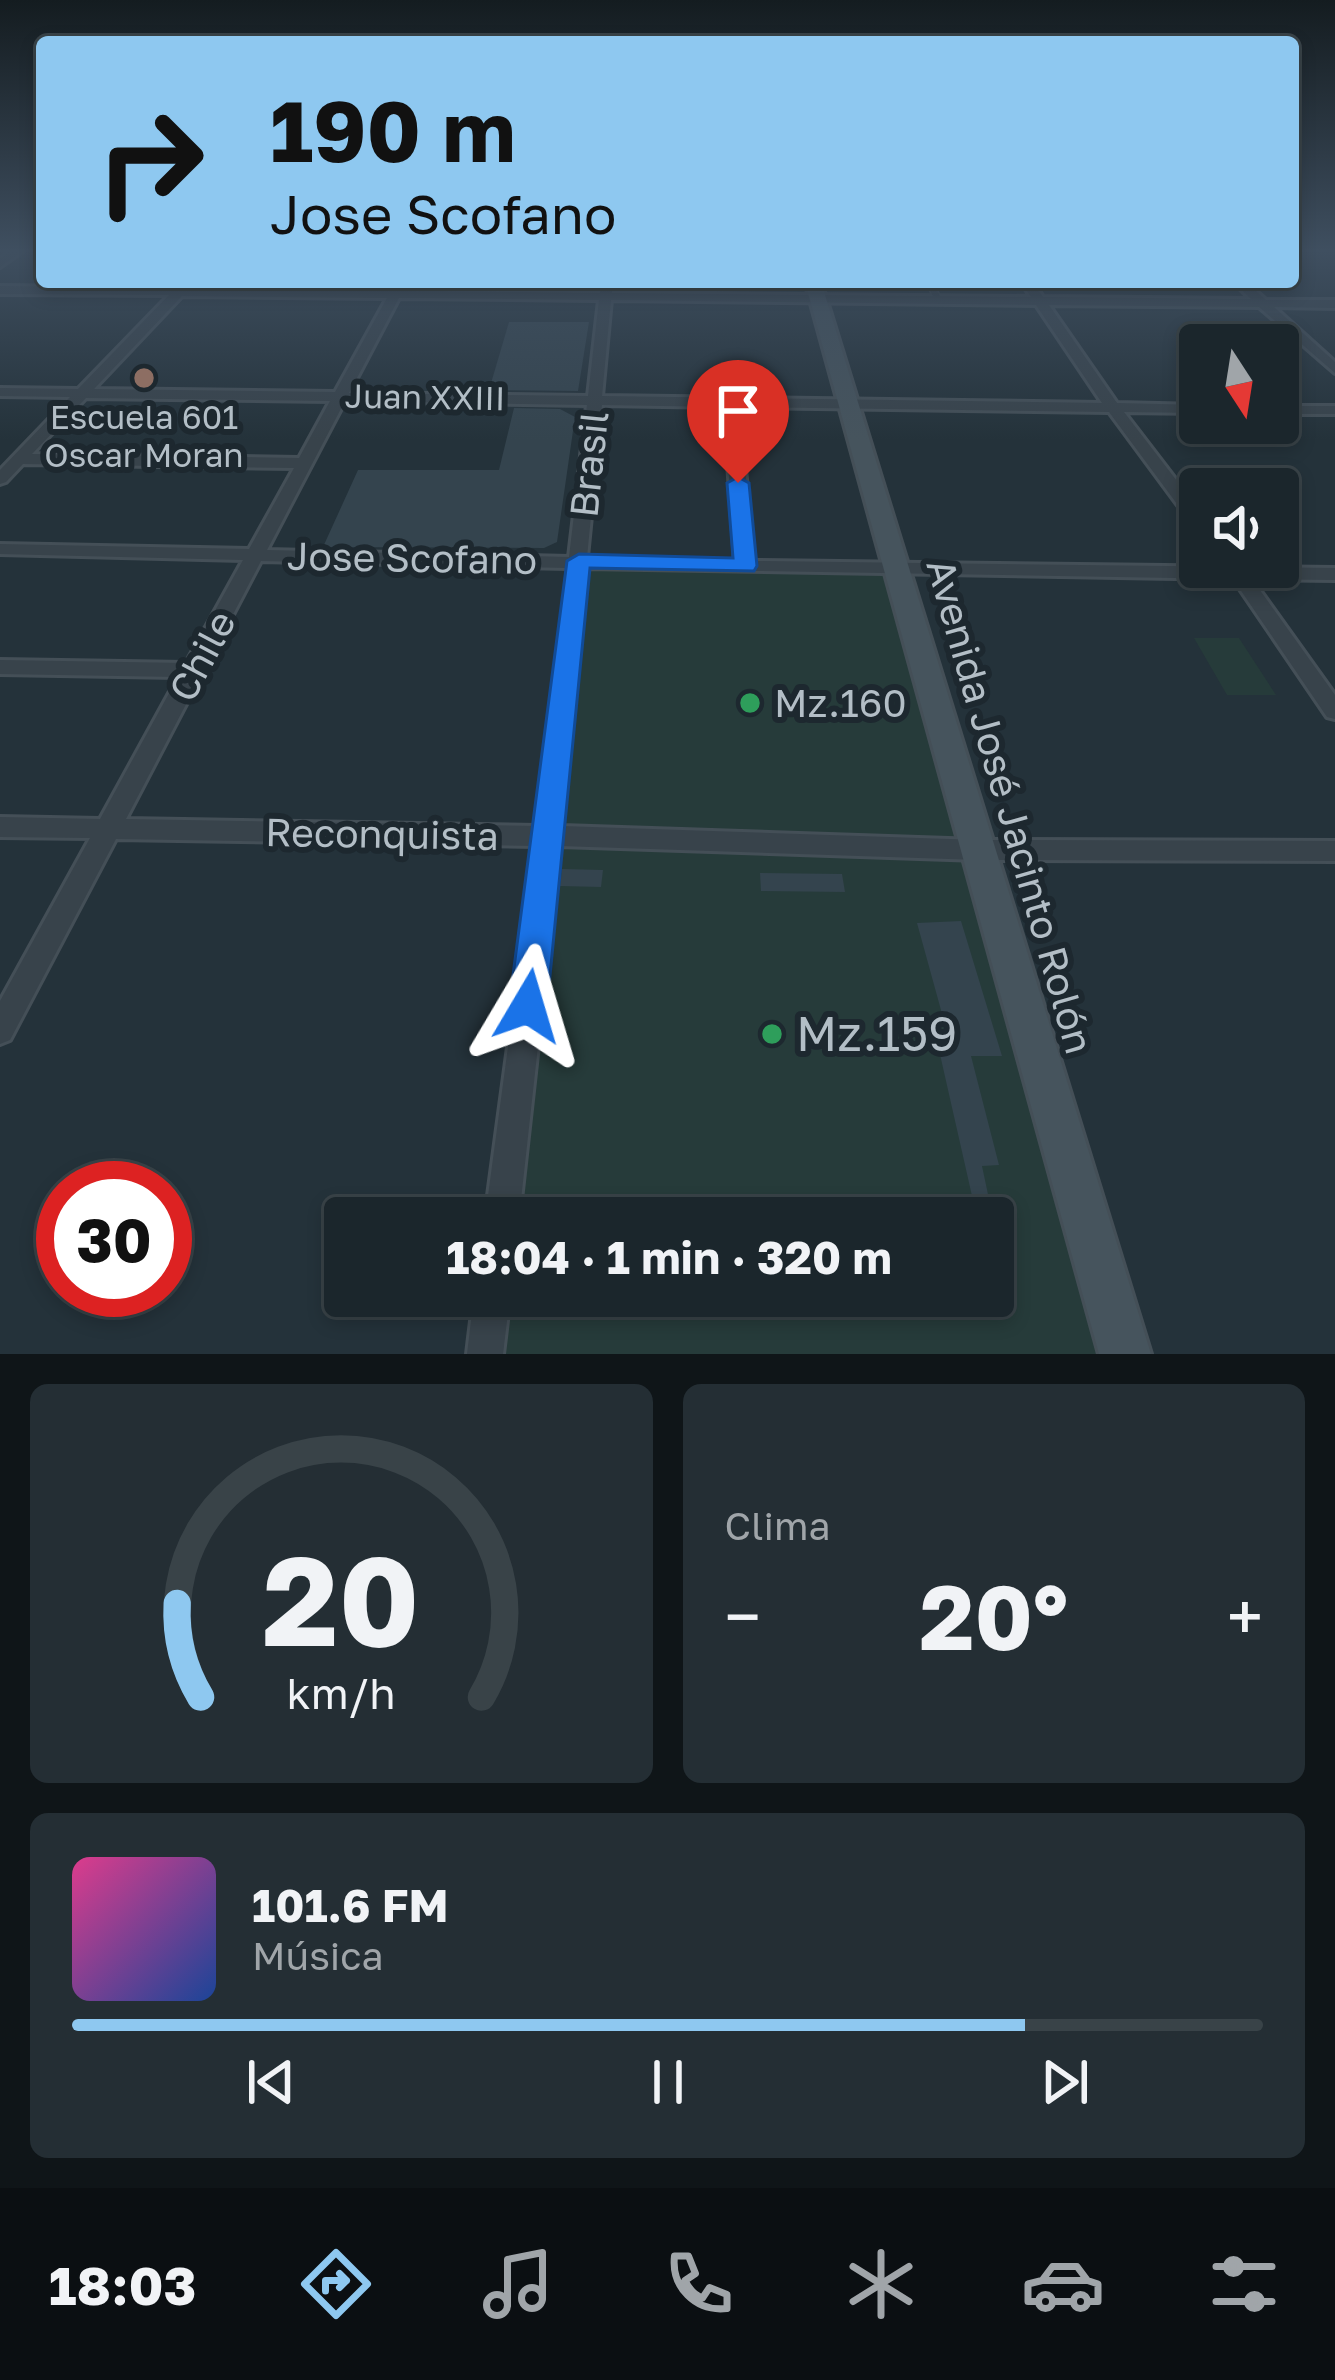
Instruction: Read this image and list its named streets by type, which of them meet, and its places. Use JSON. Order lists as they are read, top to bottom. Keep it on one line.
{"streets":{"street":["Juan XXIII","Brasil","Jose Scofano","Chile","Avenida José Jacinto Rolón","Reconquista"]},"crossings":[["Juan XXIII","Brasil"],["Juan XXIII","Chile"],["Juan XXIII","Avenida José Jacinto Rolón"],["Brasil","Jose Scofano"],["Brasil","Reconquista"],["Jose Scofano","Chile"],["Jose Scofano","Avenida José Jacinto Rolón"],["Chile","Reconquista"],["Avenida José Jacinto Rolón","Reconquista"]],"places":["Escuela 601 Oscar Moran","Mz.160","Mz.159"],"north":"bottom","page":{"turn":["190 m","Jose Scofano"],"limit":"30","trip":"18:04 · 1 min · 320 m","tile":"Clima","heat":["−","20°","+"],"song":["101.6 FM","Música"],"tabs":"18:03","gauge":["20","km/h"]}}
